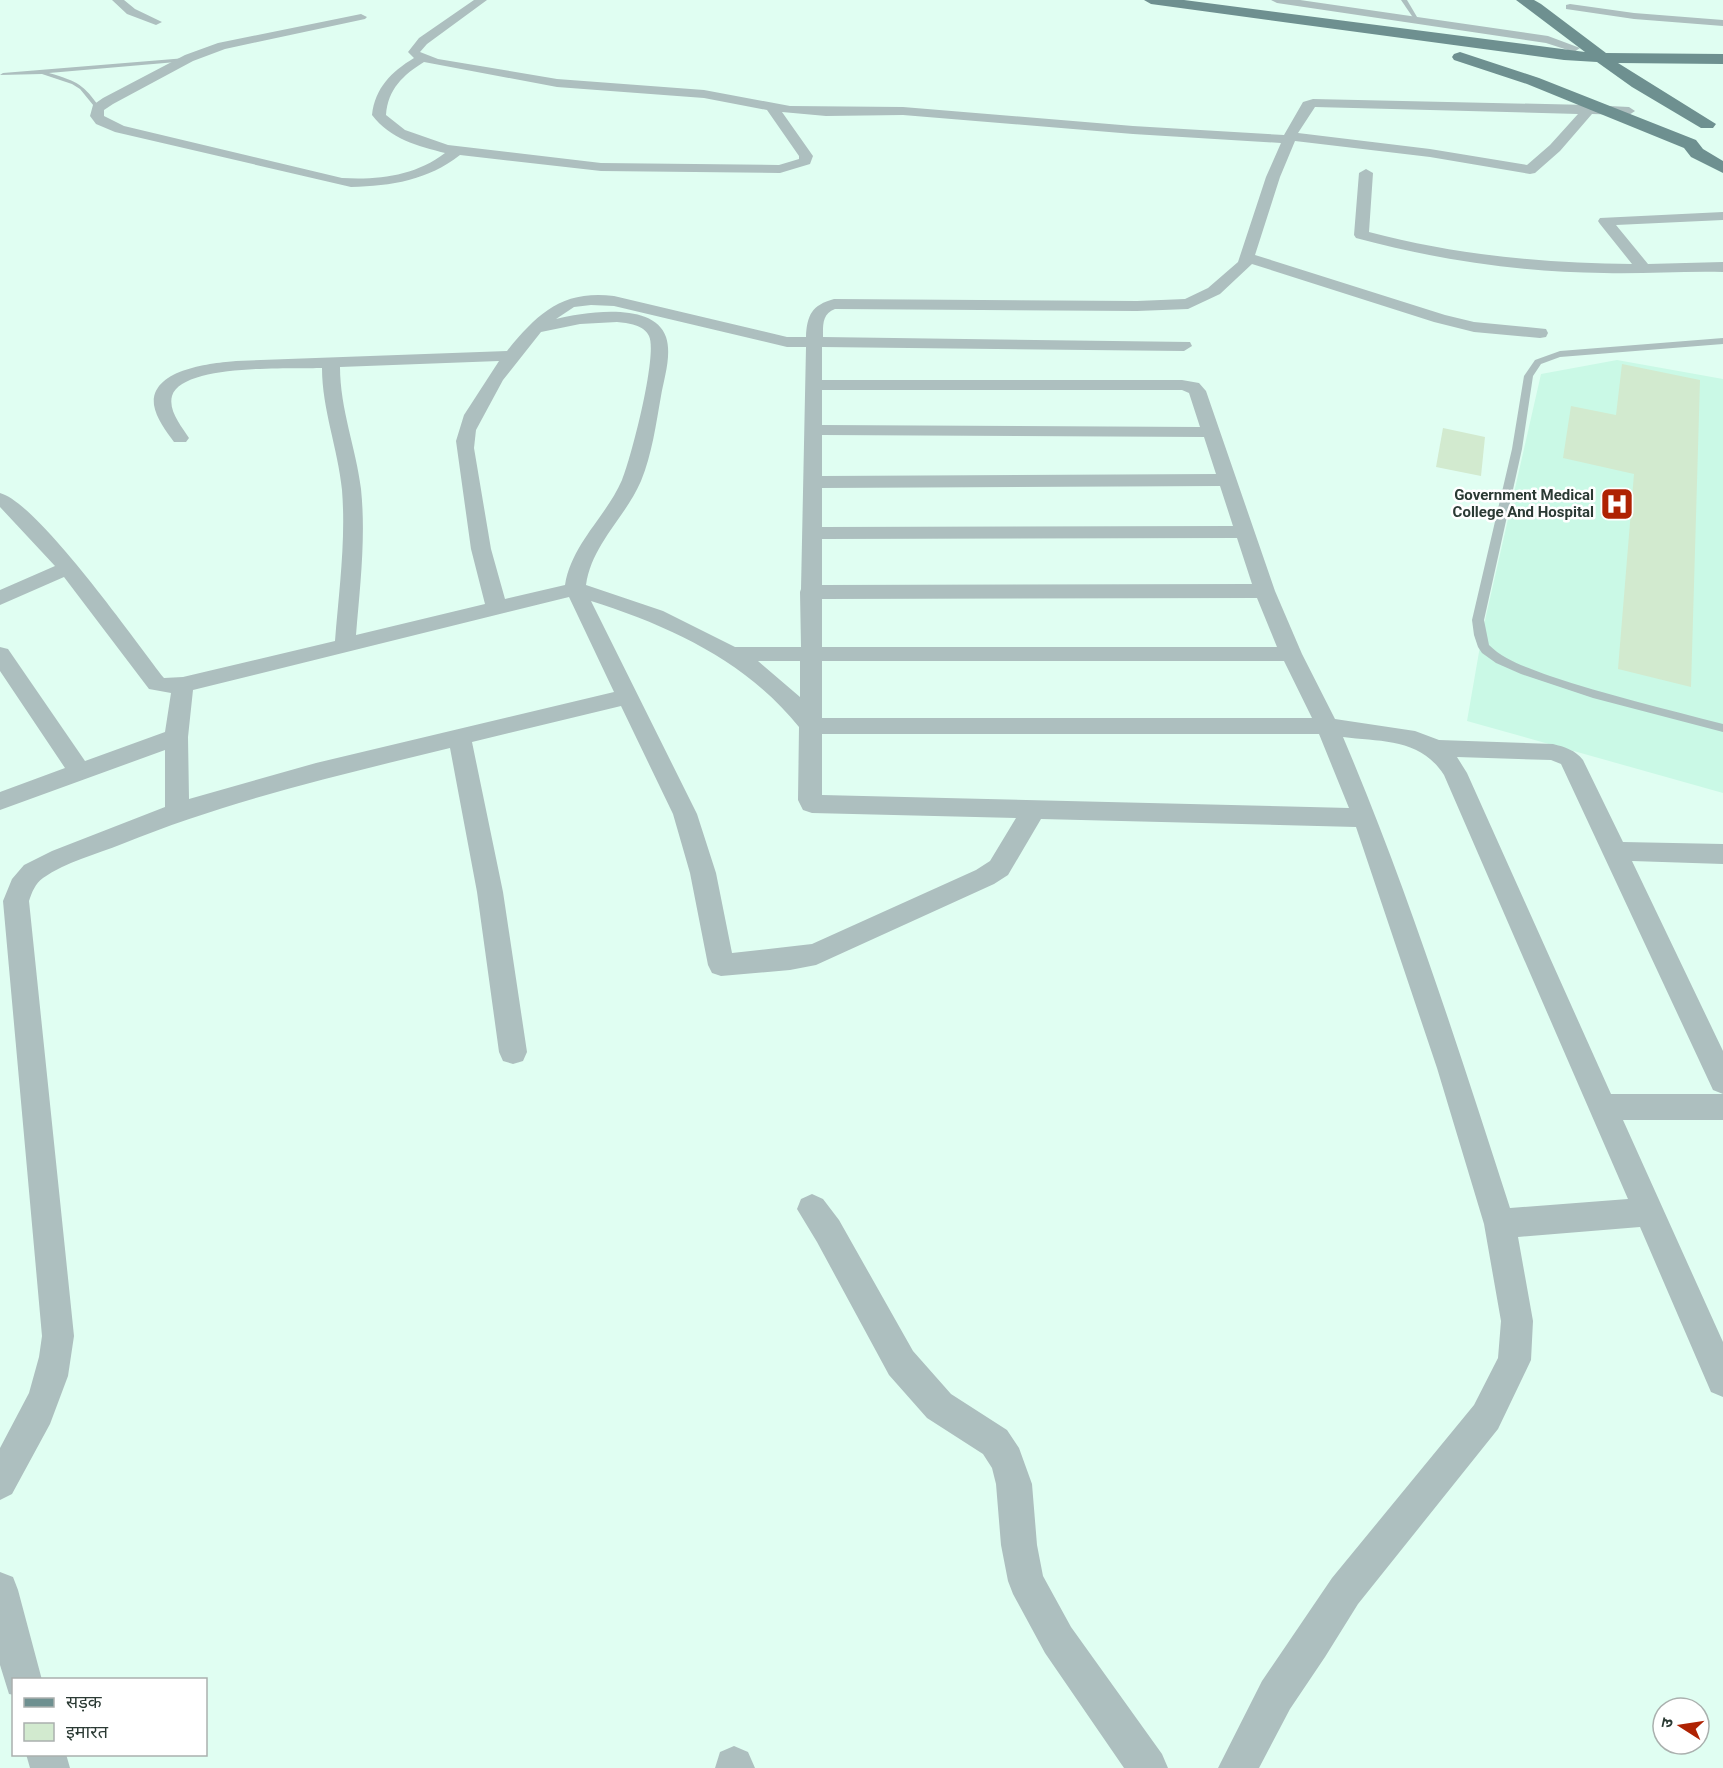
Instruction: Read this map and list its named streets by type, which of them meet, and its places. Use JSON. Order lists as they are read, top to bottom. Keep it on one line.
{"places":{"hospital":["Government Medical College And Hospital"]},"legend":["सड़क","इमारत"],"north":"left"}
